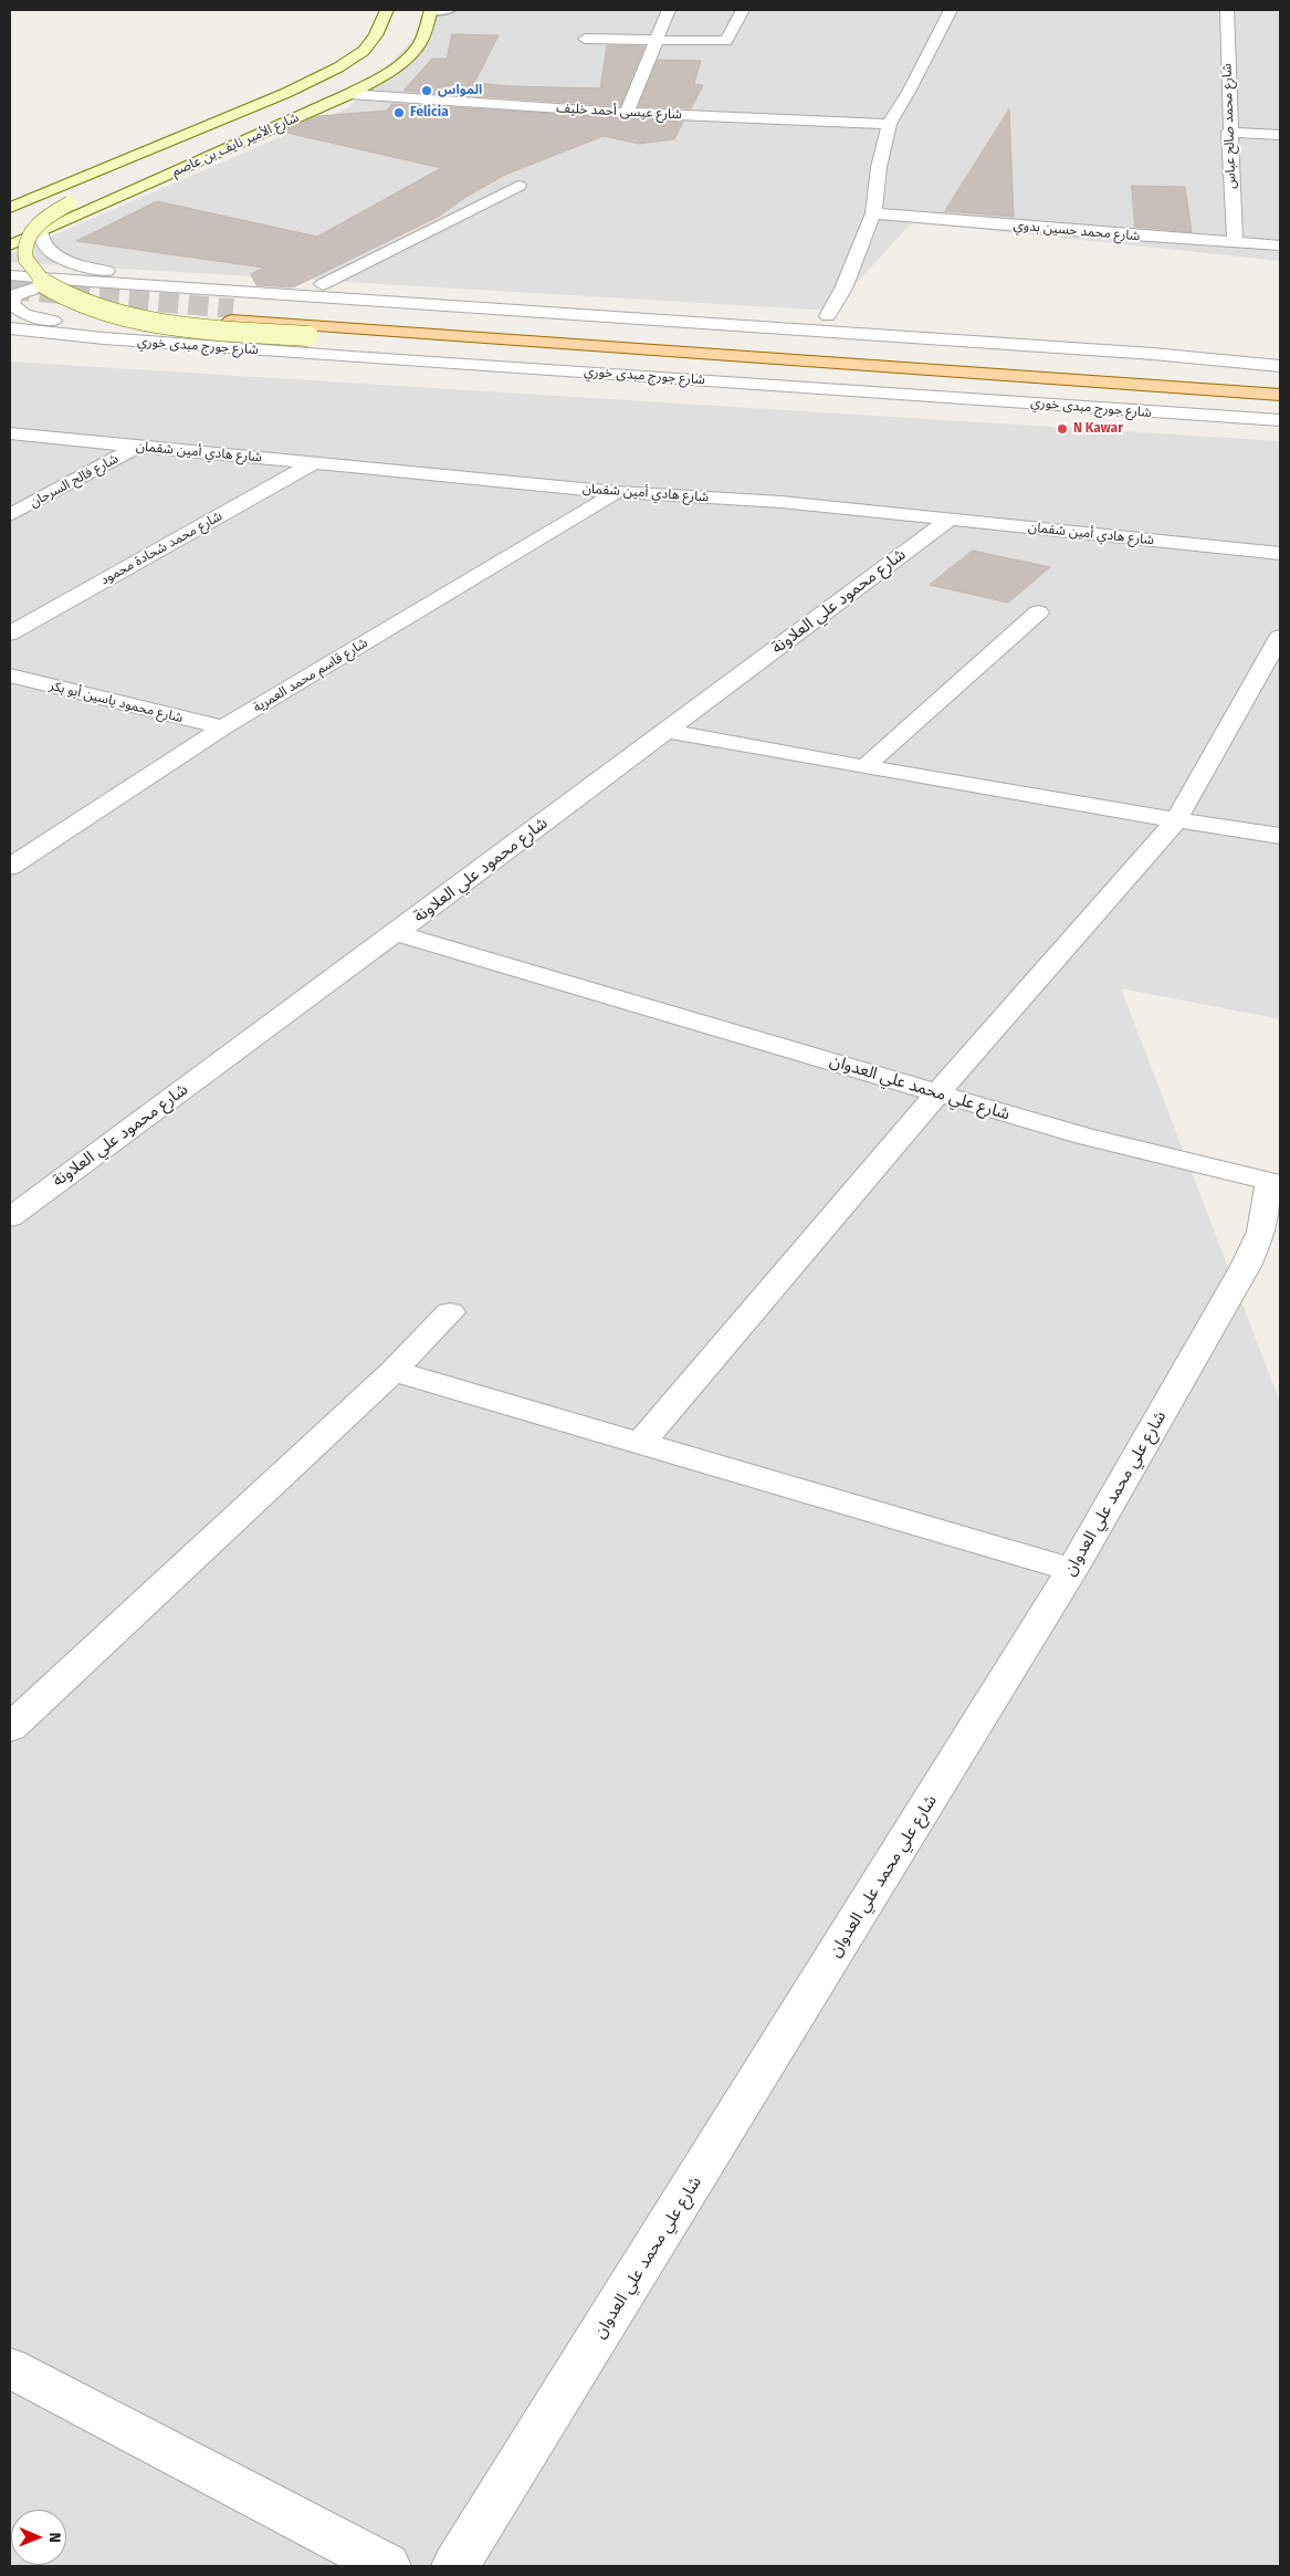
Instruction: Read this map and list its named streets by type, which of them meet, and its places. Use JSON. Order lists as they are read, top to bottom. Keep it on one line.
{"streets":{"main road":["شارع الأمير نايف بن عاصم"],"street":["شارع عيسى أحمد خليف","شارع محمد صالح عباس","شارع محمد حسين بدوي","شارع جورج مبدى خوري","شارع هادي أمين شقمان","شارع فالح السرحان","شارع محمد شحادة محمود","شارع محمود علي العلاونة","شارع قاسم محمد العمرية","شارع محمود ياسين أبو بكر","شارع علي محمد علي العدوان"]},"crossings":[["شارع عيسى أحمد خليف","شارع الأمير نايف بن عاصم"],["شارع محمد صالح عباس","شارع محمد حسين بدوي"],["شارع هادي أمين شقمان","شارع فالح السرحان"],["شارع هادي أمين شقمان","شارع محمد شحادة محمود"],["شارع هادي أمين شقمان","شارع محمود علي العلاونة"],["شارع هادي أمين شقمان","شارع قاسم محمد العمرية"],["شارع محمود علي العلاونة","شارع علي محمد علي العدوان"],["شارع قاسم محمد العمرية","شارع محمود ياسين أبو بكر"]],"places":["المواس","Felicia","N Kawar"],"north":"right"}
